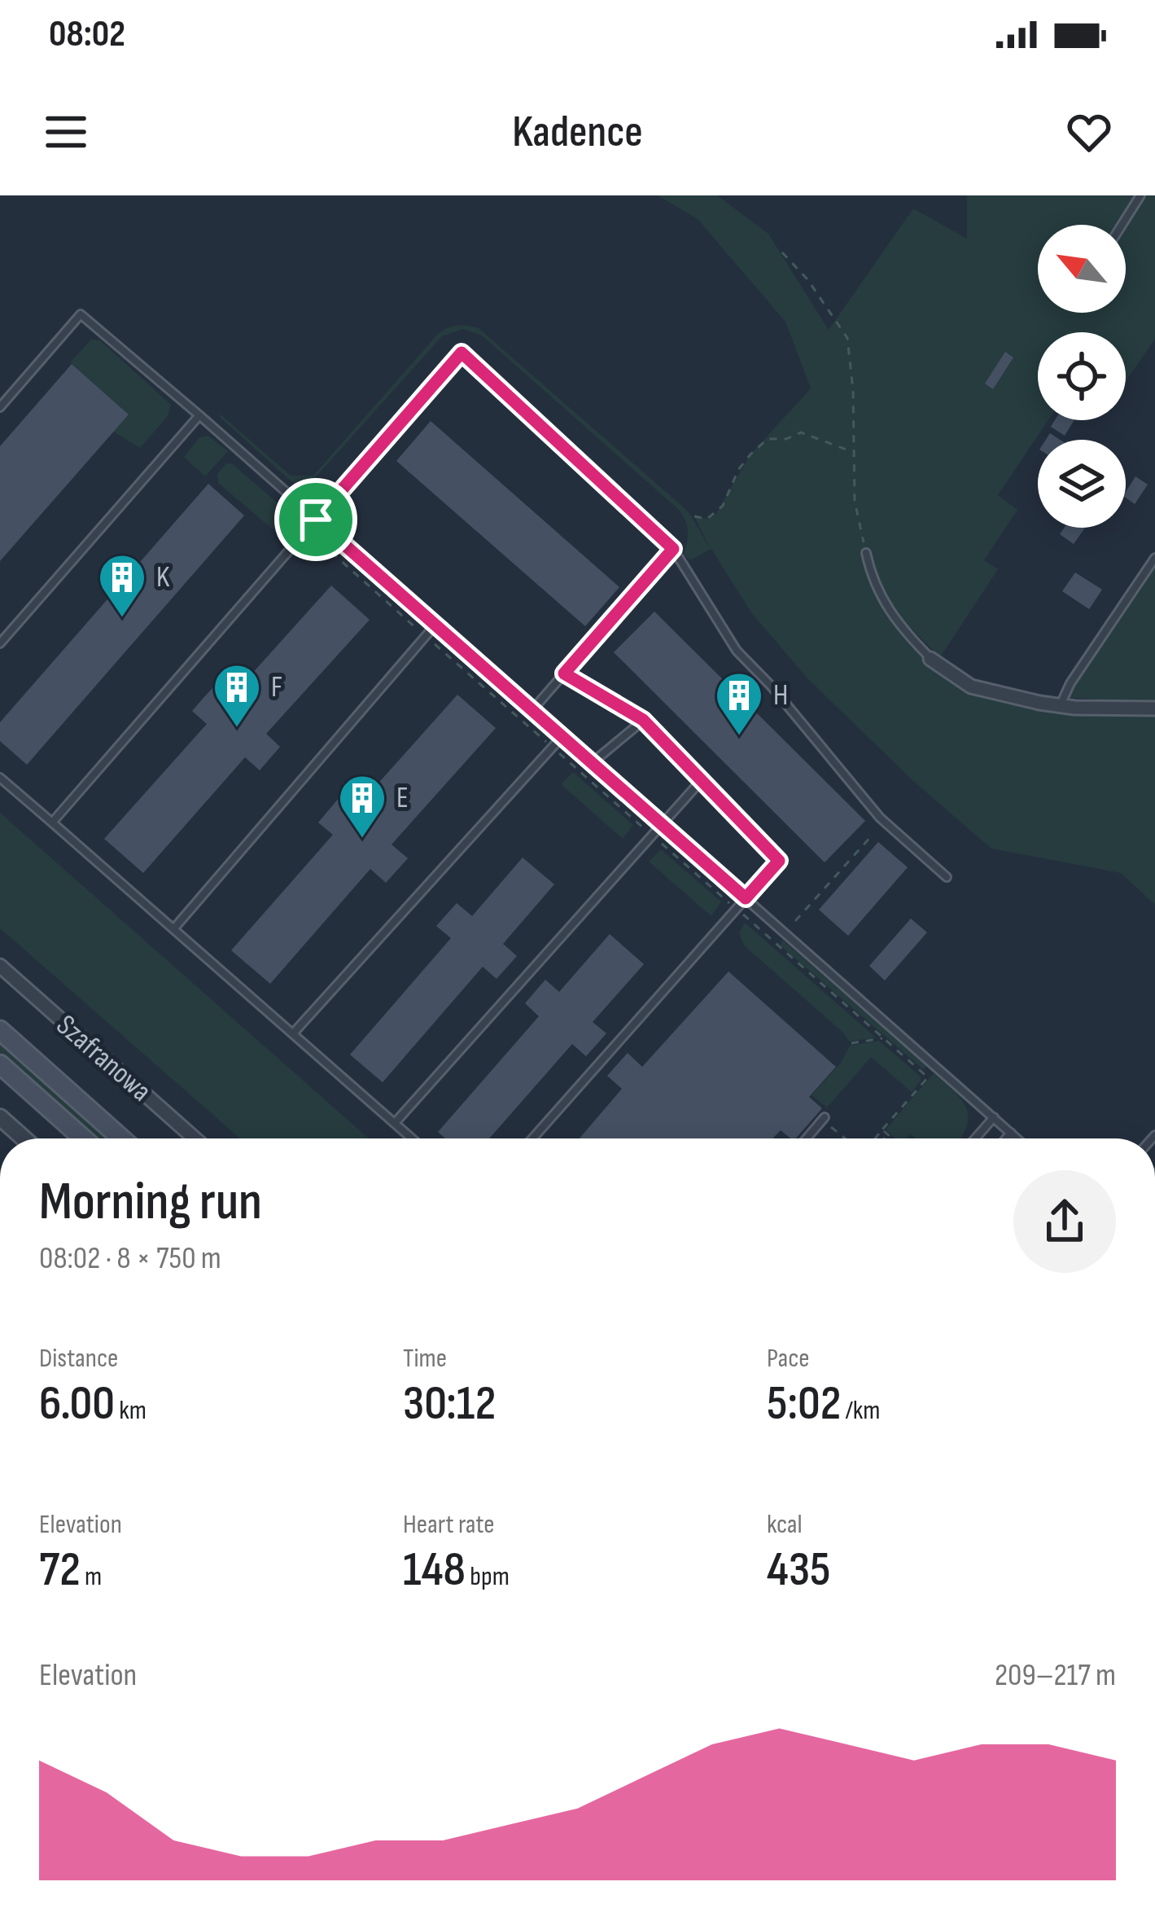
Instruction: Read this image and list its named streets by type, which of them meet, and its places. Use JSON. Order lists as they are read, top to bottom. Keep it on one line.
{"streets":{"street":["Szafranowa"]},"places":{"building":["K","F","H","E"]},"north":"top left","page":{"status":"08:02","header":"Kadence","heading":["Morning run","08:02 · 8 × 750 m"],"stats":[["Distance","6.00 km"],["Time","30:12"],["Pace","5:02 /km"],["Elevation","72 m"],["Heart rate","148 bpm"],["kcal","435"]],"chart":["Elevation","209–217 m"]}}
